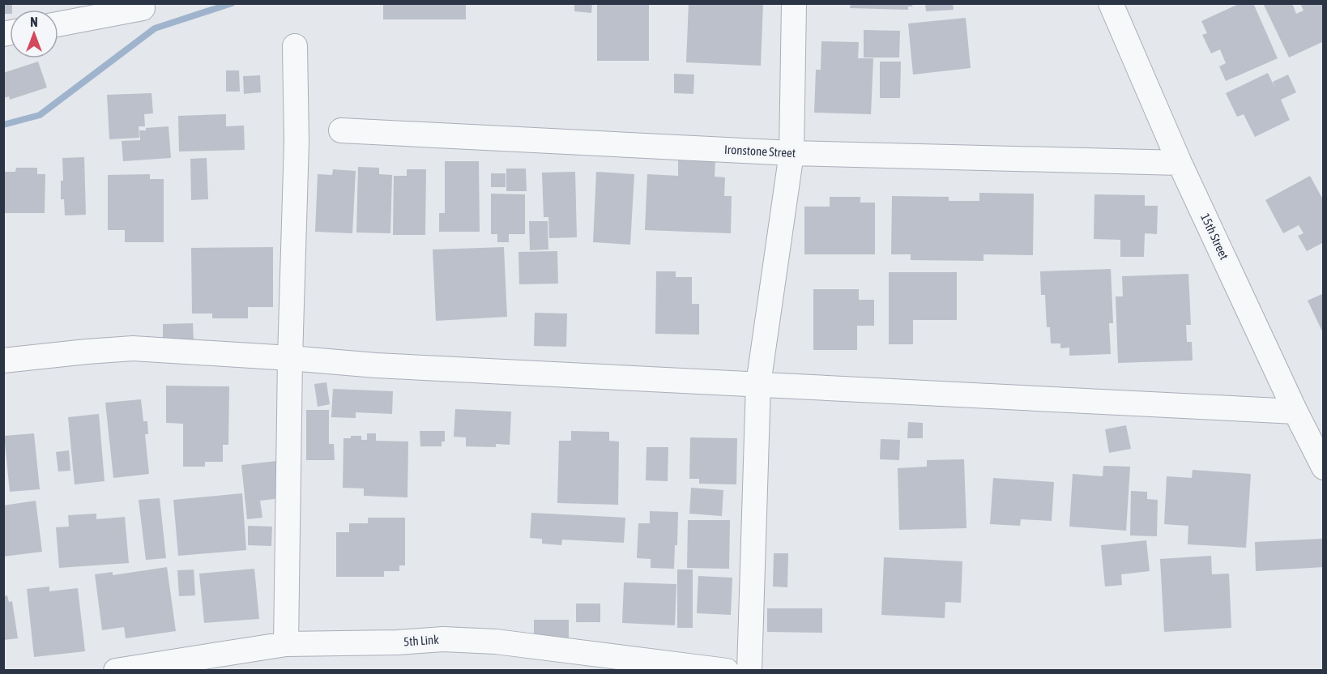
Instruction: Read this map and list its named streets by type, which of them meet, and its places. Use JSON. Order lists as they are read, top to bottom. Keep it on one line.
{"streets":{"street":["Ironstone Street","15th Street","5th Link"]},"crossings":[["Ironstone Street","15th Street"]],"north":"top"}
